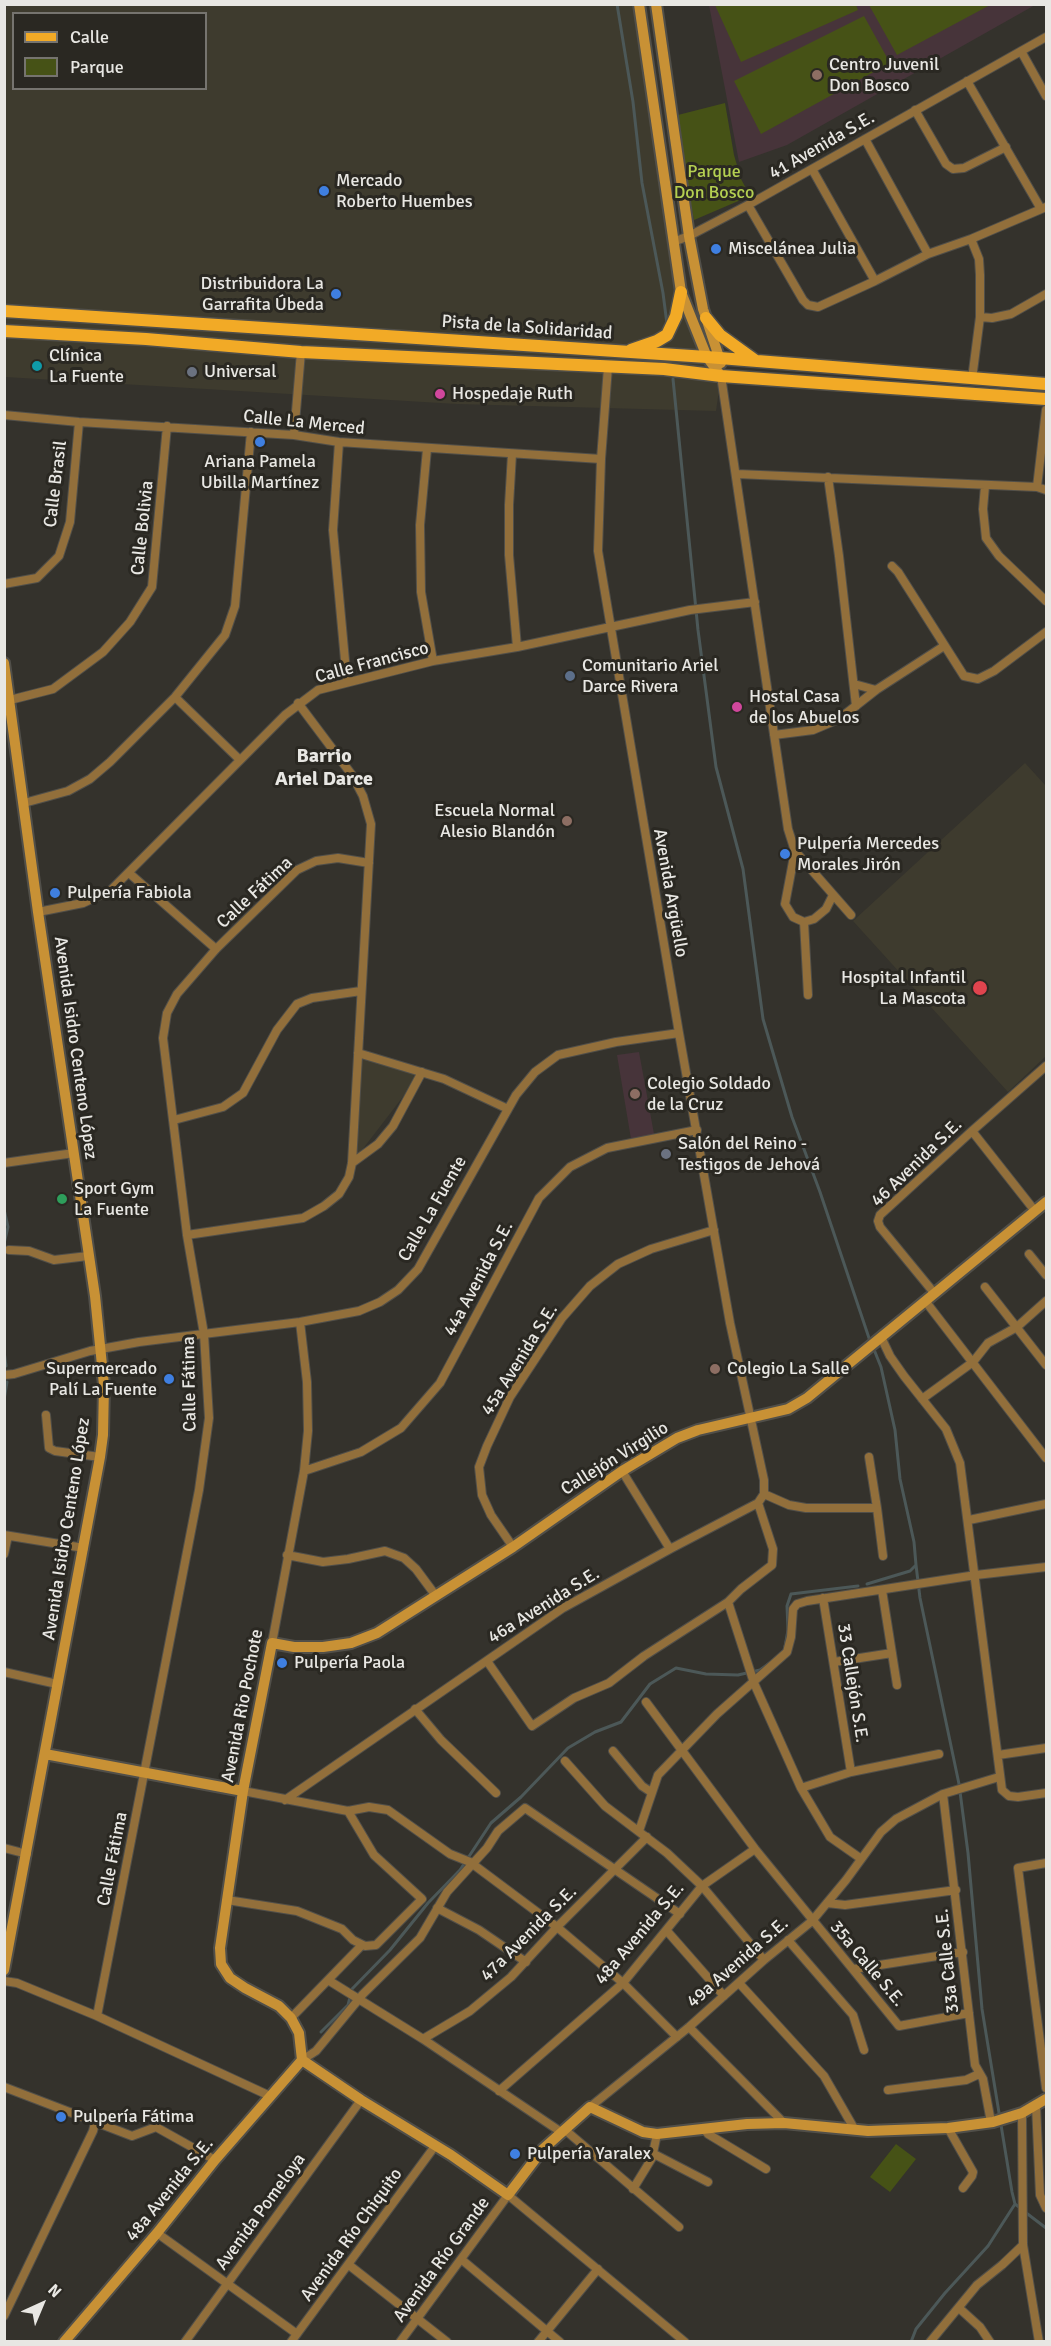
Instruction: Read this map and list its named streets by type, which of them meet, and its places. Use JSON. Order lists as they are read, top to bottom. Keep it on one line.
{"streets":{"main road":["Pista de la Solidaridad"],"street":["41 Avenida S.E.","Calle La Merced","Calle Brasil","Calle Bolivia","Calle Francisco","Calle Fátima","Avenida Argüello","Avenida Isidro Centeno López","46 Avenida S.E.","Calle La Fuente","44a Avenida S.E.","45a Avenida S.E.","Callejón Virgilio","46a Avenida S.E.","33 Callejón S.E.","Avenida Rio Pochote","47a Avenida S.E.","48a Avenida S.E.","33a Calle S.E.","49a Avenida S.E.","35a Calle S.E.","Avenida Pomeloya","Avenida Río Chiquito","Avenida Río Grande"]},"crossings":[["Pista de la Solidaridad","Avenida Argüello"],["Calle La Merced","Calle Brasil"],["Calle La Merced","Calle Bolivia"],["Calle La Merced","Avenida Argüello"],["Calle Bolivia","Avenida Isidro Centeno López"],["Calle Francisco","Avenida Argüello"],["Calle Francisco","Avenida Isidro Centeno López"],["Calle Fátima","Calle La Fuente"],["Avenida Argüello","Calle La Fuente"],["Avenida Argüello","44a Avenida S.E."],["Avenida Argüello","45a Avenida S.E."],["Avenida Argüello","Callejón Virgilio"],["Avenida Isidro Centeno López","Calle La Fuente"],["46 Avenida S.E.","Callejón Virgilio"],["Calle La Fuente","Avenida Rio Pochote"],["44a Avenida S.E.","Avenida Rio Pochote"],["45a Avenida S.E.","Callejón Virgilio"],["Callejón Virgilio","Avenida Rio Pochote"],["48a Avenida S.E.","35a Calle S.E."],["33a Calle S.E.","49a Avenida S.E."],["33a Calle S.E.","35a Calle S.E."],["49a Avenida S.E.","35a Calle S.E."],["49a Avenida S.E.","Avenida Río Grande"]],"districts":["Barrio Ariel Darce"],"parks":["Parque Don Bosco"],"places":["Centro Juvenil Don Bosco","Mercado Roberto Huembes","Miscelánea Julia","Distribuidora La Garrafita Úbeda","Clínica La Fuente","Universal","Hospedaje Ruth","Ariana Pamela Ubilla Martínez","Comunitario Ariel Darce Rivera","Hostal Casa de los Abuelos","Escuela Normal Alesio Blandón","Pulpería Mercedes Morales Jirón","Pulpería Fabiola","Hospital Infantil La Mascota","Colegio Soldado de la Cruz","Salón del Reino - Testigos de Jehová","Sport Gym La Fuente","Colegio La Salle","Supermercado Palí La Fuente","Pulpería Paola","Pulpería Fátima","Pulpería Yaralex"],"legend":["Calle","Parque"],"north":"top right"}
